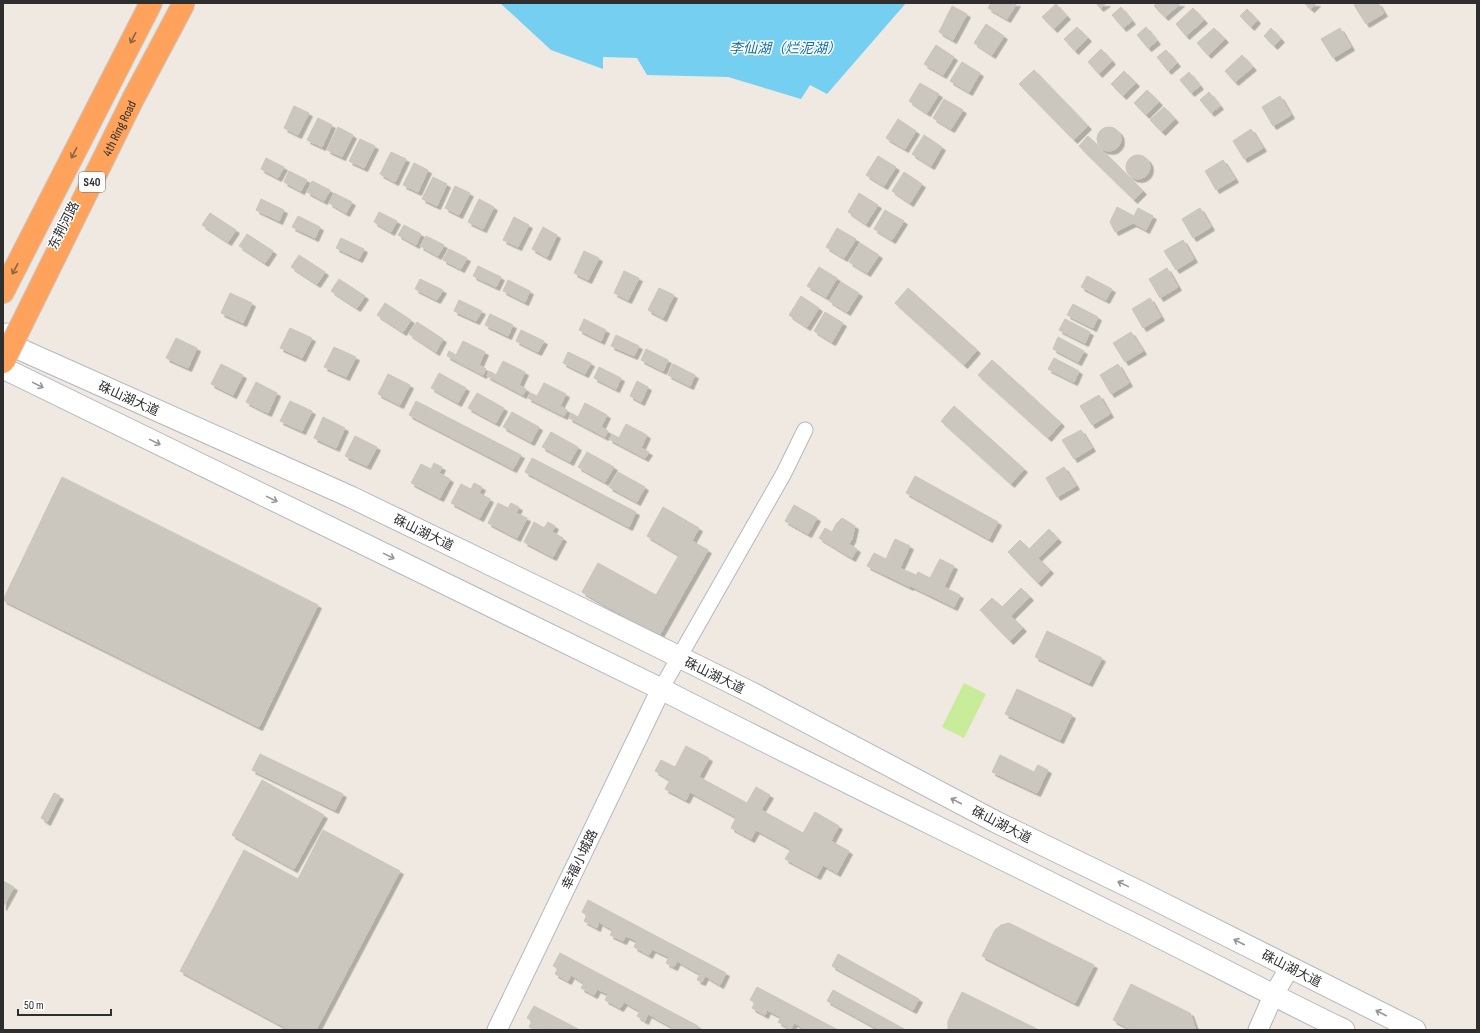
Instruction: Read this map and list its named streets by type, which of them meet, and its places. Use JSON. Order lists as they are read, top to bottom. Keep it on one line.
{"streets":{"highway":["4th Ring Road","S40"],"main road":["东荆河路","硃山湖大道"],"street":["幸福小城路"]},"crossings":[["东荆河路","硃山湖大道"],["硃山湖大道","幸福小城路"]],"water":["李仙湖（烂泥湖）"],"scale_bar":"50 m"}
